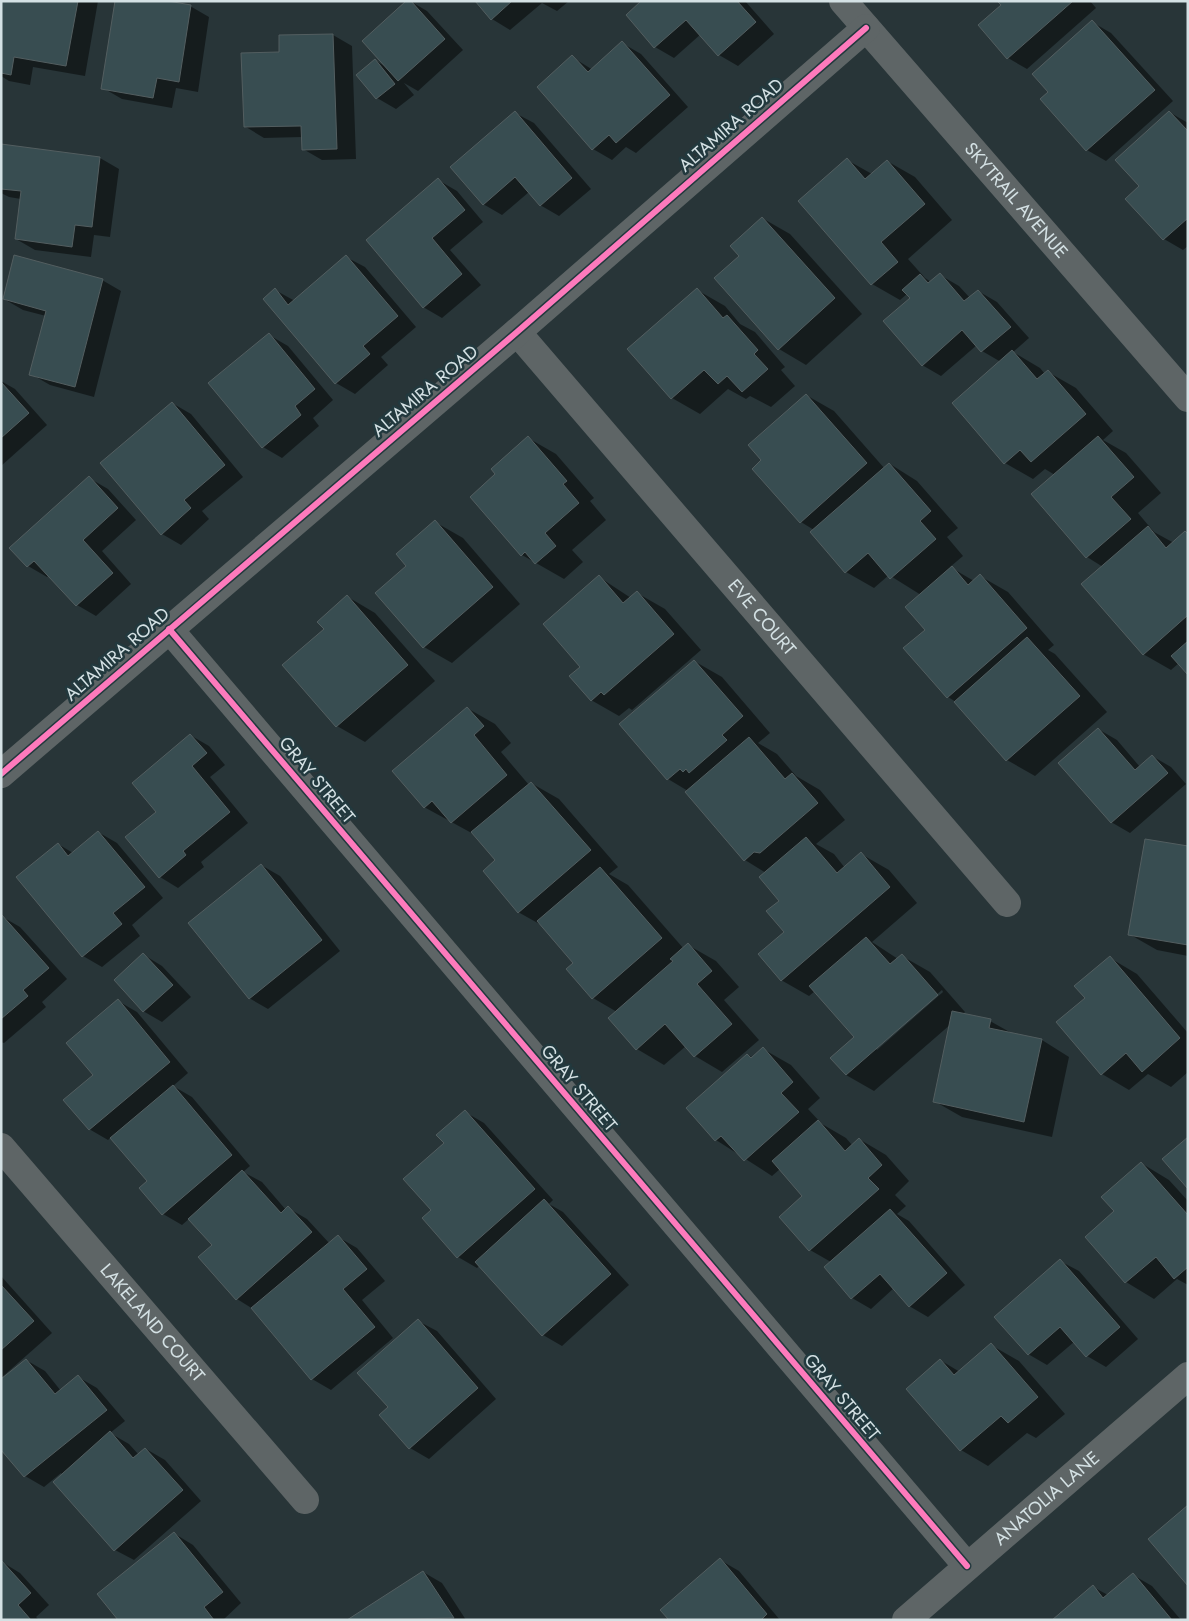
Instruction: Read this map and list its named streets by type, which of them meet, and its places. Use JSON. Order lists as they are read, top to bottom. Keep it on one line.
{"streets":{"street":["ALTAMIRA ROAD","SKYTRAIL AVENUE","EVE COURT","GRAY STREET","LAKELAND COURT","ANATOLIA LANE"]},"crossings":[["ALTAMIRA ROAD","SKYTRAIL AVENUE"],["ALTAMIRA ROAD","EVE COURT"],["ALTAMIRA ROAD","GRAY STREET"],["GRAY STREET","ANATOLIA LANE"]]}
